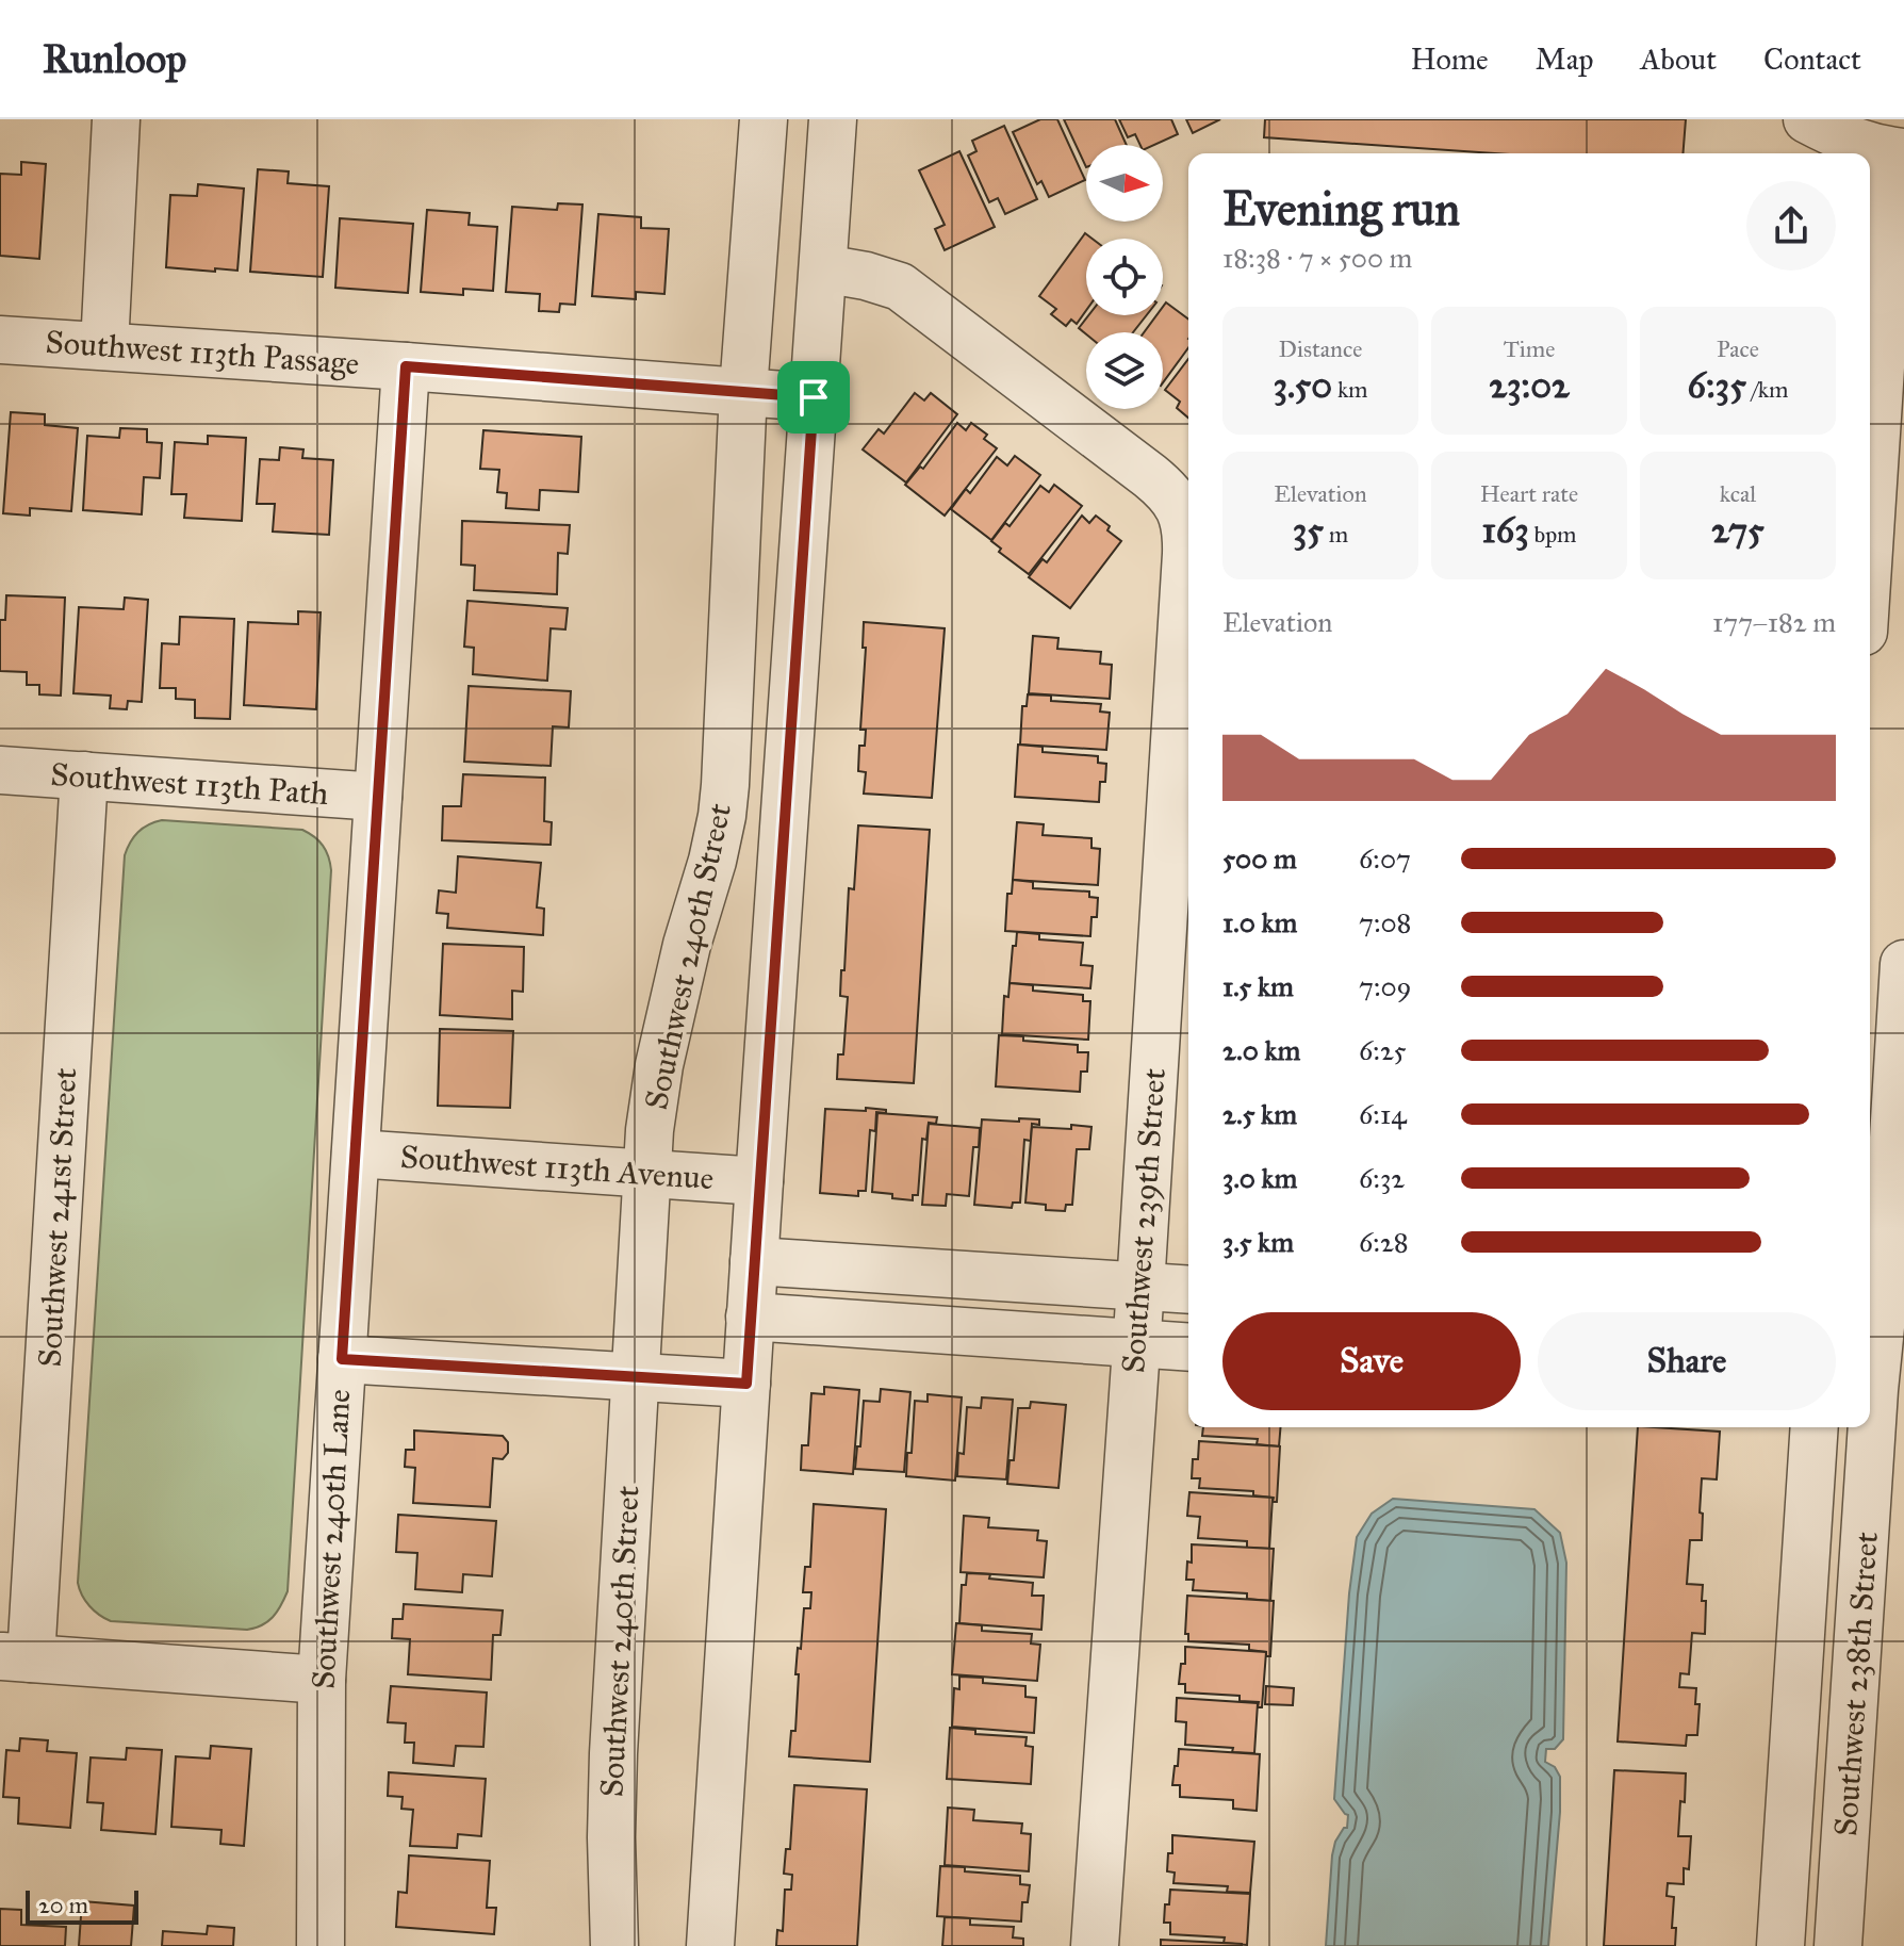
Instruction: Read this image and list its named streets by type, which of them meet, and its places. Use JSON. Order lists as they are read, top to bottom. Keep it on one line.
{"streets":{"street":["Southwest 113th Passage","Southwest 113th Path","Southwest 240th Street","Southwest 113th Avenue","Southwest 241st Street","Southwest 239th Street","Southwest 240th Lane","Southwest 238th Street"]},"crossings":[["Southwest 113th Passage","Southwest 240th Street"],["Southwest 113th Passage","Southwest 240th Lane"],["Southwest 113th Path","Southwest 241st Street"],["Southwest 113th Path","Southwest 240th Lane"],["Southwest 240th Street","Southwest 113th Avenue"],["Southwest 240th Street","Southwest 239th Street"],["Southwest 113th Avenue","Southwest 240th Lane"]],"scale_bar":"20 m","north":"right","page":{"header":"Runloop","nav":["Home","Map","About","Contact"],"heading":["Evening run","18:38 · 7 × 500 m"],"stats":[["Distance","3.50 km"],["Time","23:02"],["Pace","6:35 /km"],["Elevation","35 m"],["Heart rate","163 bpm"],["kcal","275"]],"chart":["Elevation","177–182 m"],"list":[{"name":"500 m","note":"6:07"},{"name":"1.0 km","note":"7:08"},{"name":"1.5 km","note":"7:09"},{"name":"2.0 km","note":"6:25"},{"name":"2.5 km","note":"6:14"},{"name":"3.0 km","note":"6:32"},{"name":"3.5 km","note":"6:28"}],"buttons":["Save","Share"],"scale":"20 m"}}
